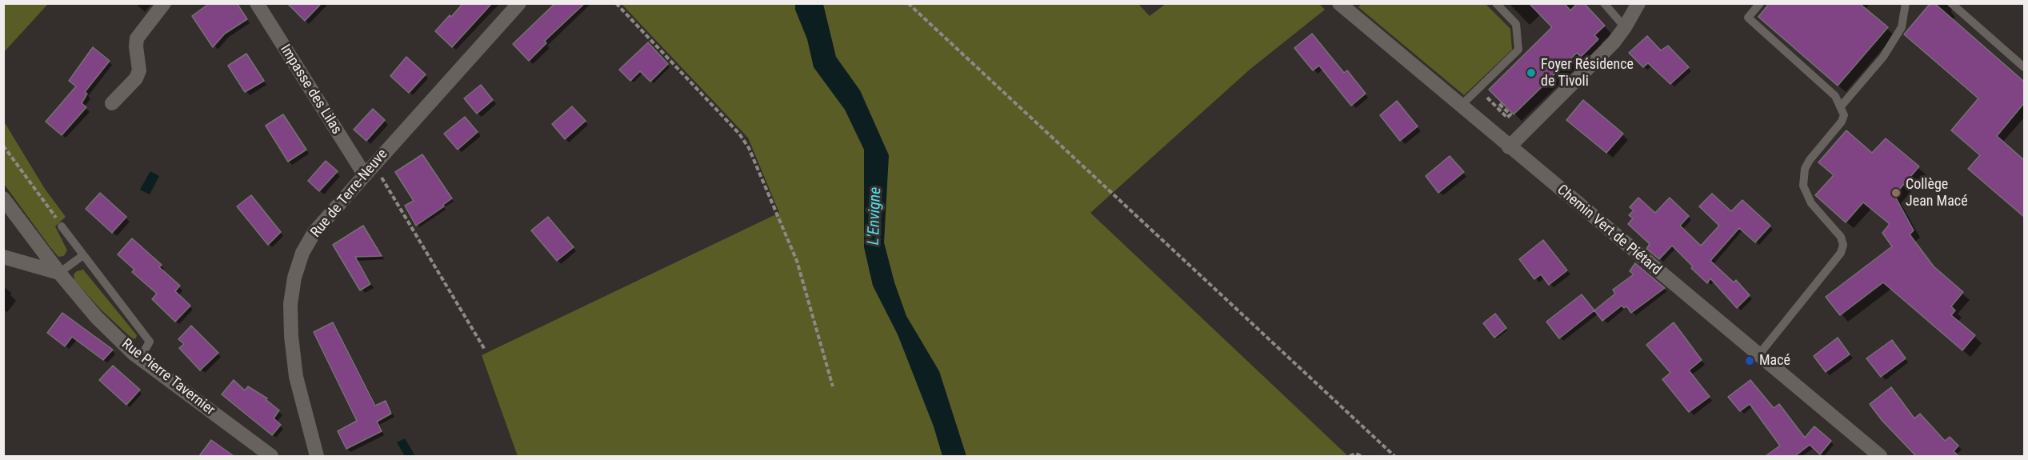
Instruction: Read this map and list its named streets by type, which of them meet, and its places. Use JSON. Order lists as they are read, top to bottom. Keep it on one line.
{"streets":{"street":["Impasse des Lilas","Rue de Terre-Neuve","Chemin Vert de Piétard","Rue Pierre Tavernier"]},"crossings":[["Impasse des Lilas","Rue de Terre-Neuve"]],"water":["L'Envigne"],"places":["Foyer Résidence de Tivoli","Collège Jean Macé","Macé"]}
